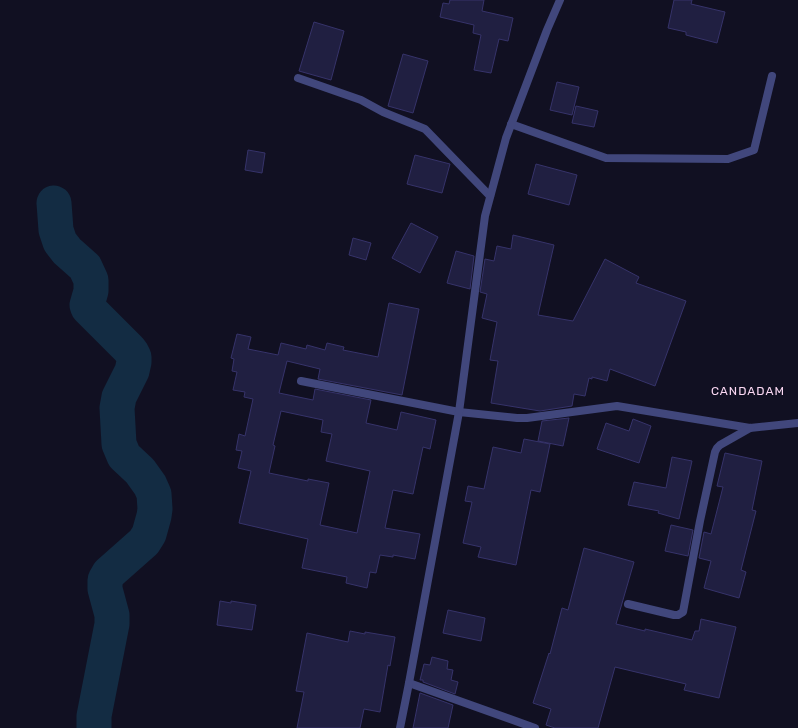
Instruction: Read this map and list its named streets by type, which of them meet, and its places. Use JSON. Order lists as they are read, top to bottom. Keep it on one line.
{"districts":["CANDADAM"]}
